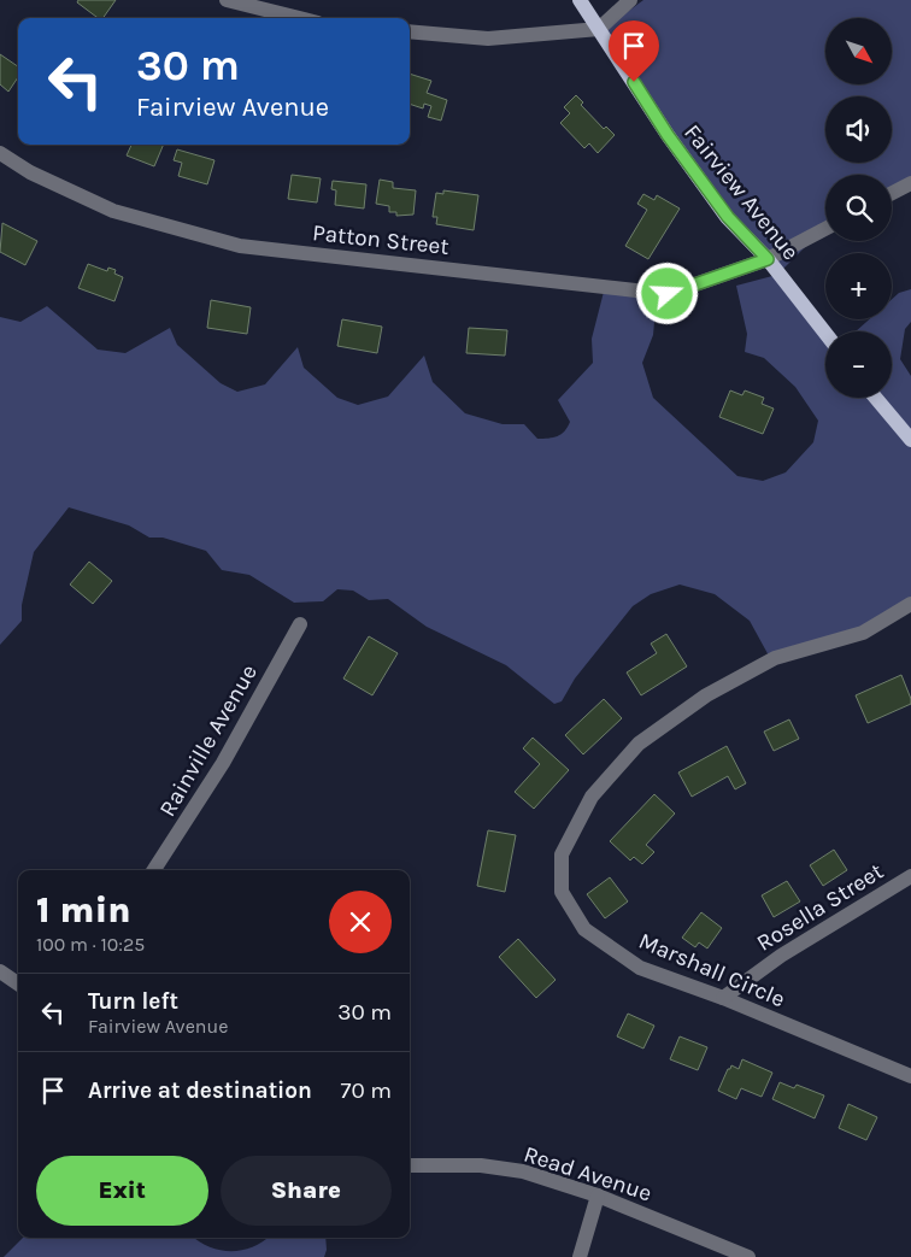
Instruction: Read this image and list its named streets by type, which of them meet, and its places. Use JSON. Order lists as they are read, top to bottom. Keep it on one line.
{"streets":{"main road":["Fairview Avenue"],"street":["Patton Street","Rainville Avenue","Rosella Street","Marshall Circle","Read Avenue"]},"crossings":[["Fairview Avenue","Patton Street"],["Rosella Street","Marshall Circle"]],"north":"bottom right","page":{"map_buttons":["+","−"],"turn":["30 m","Fairview Avenue"],"heading":["1 min","100 m · 10:25"],"list":[{"name":"Turn left","note":"Fairview Avenue","value":"30 m"},{"name":"Arrive at destination","value":"70 m"}],"buttons":["Exit","Share"]}}
